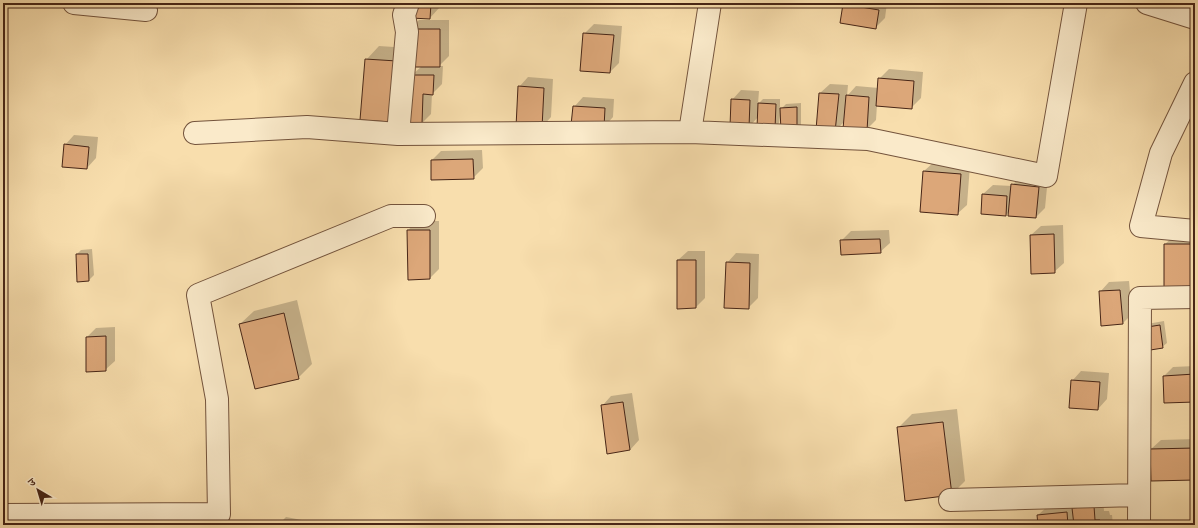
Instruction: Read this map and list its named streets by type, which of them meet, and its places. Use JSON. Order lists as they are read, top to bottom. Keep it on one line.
{"north":"top left"}
